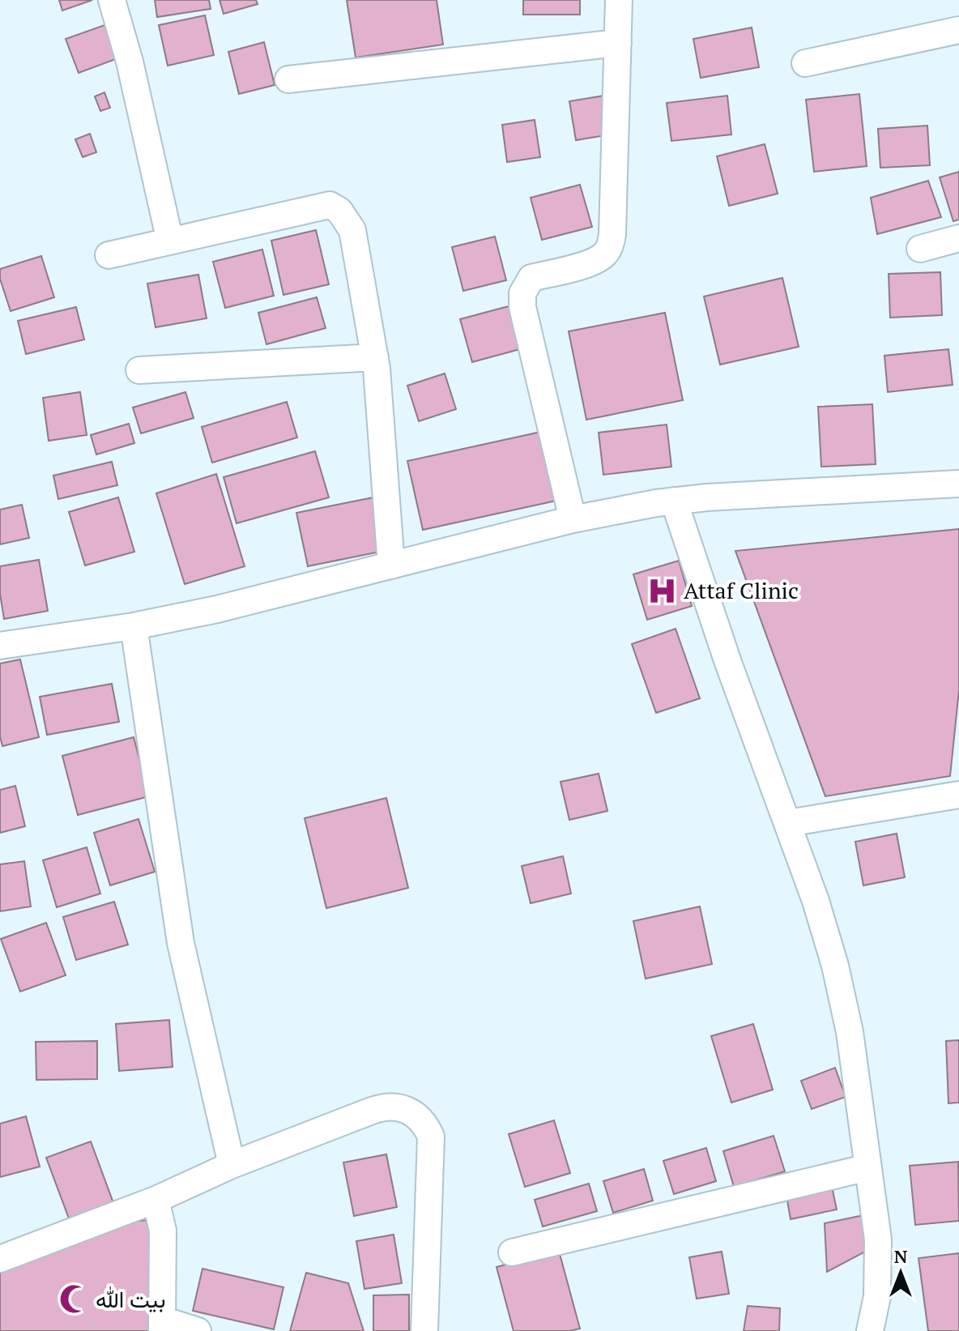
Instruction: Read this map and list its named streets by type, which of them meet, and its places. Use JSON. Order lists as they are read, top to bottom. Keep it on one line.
{"places":{"hospital":["Attaf Clinic"],"mosque":["بيت الله"]},"north":"top"}
